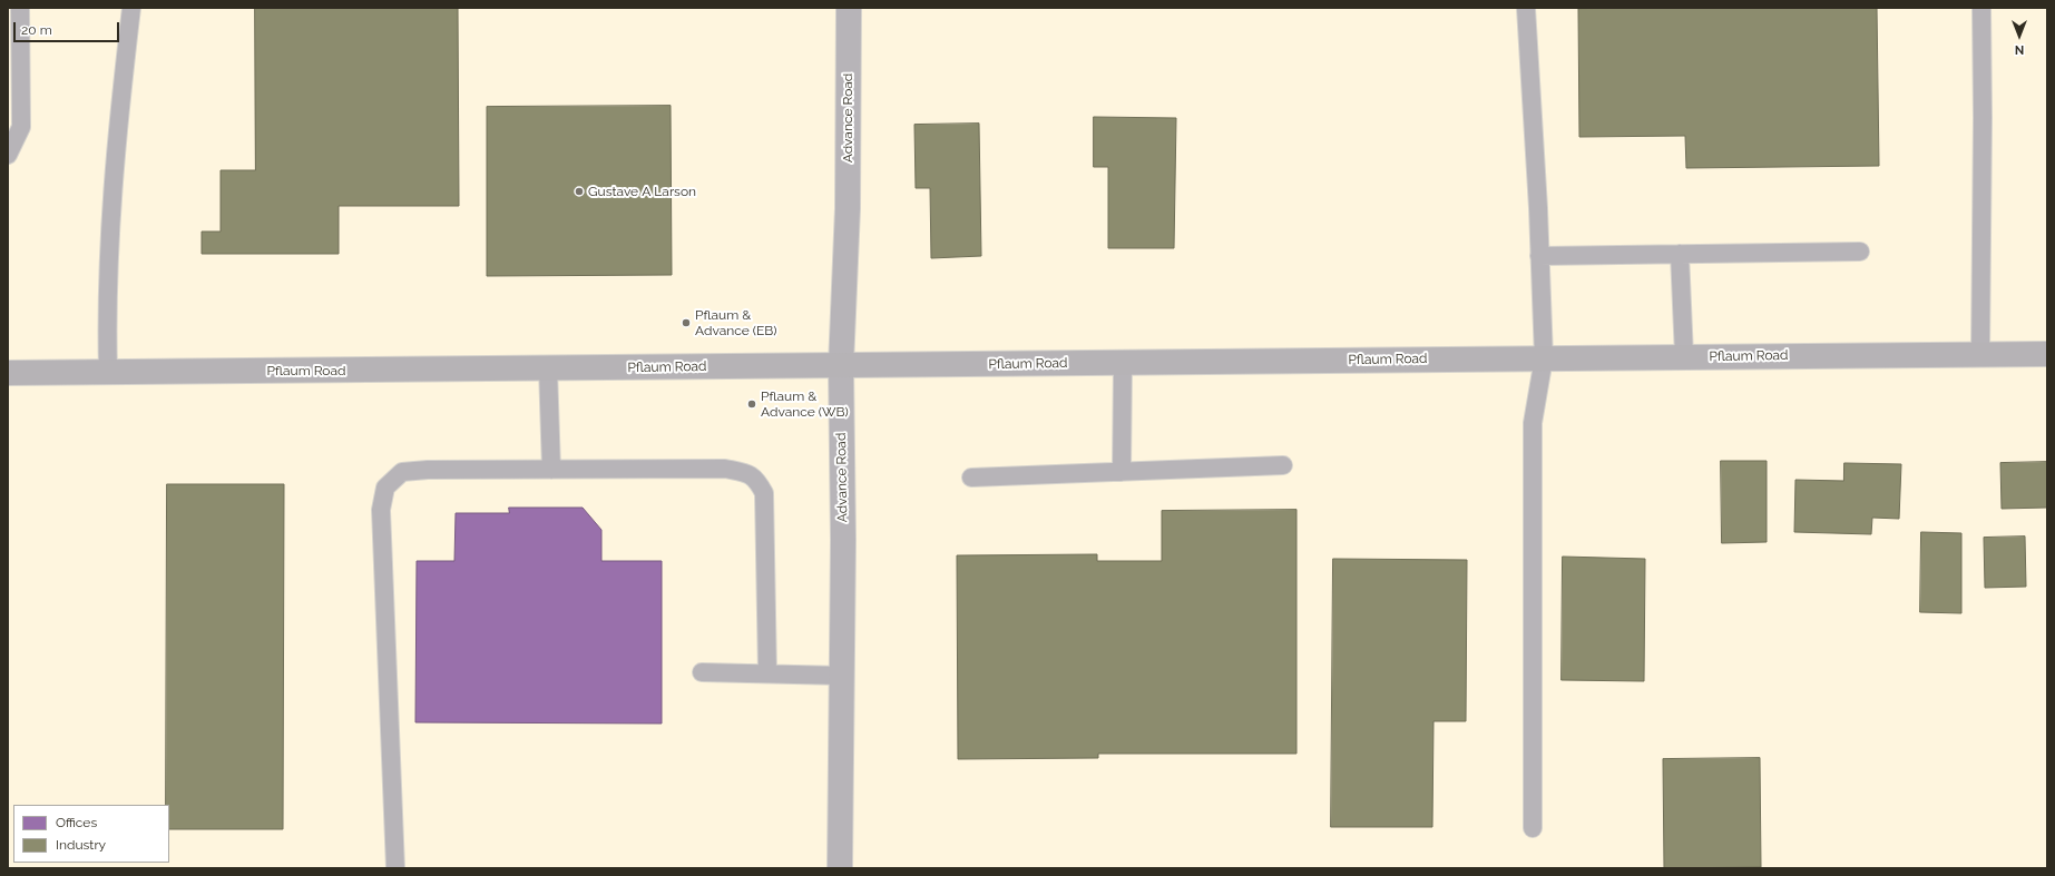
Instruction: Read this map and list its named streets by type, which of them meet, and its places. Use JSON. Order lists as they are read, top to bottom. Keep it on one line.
{"streets":{"street":["Advance Road","Pflaum Road"]},"crossings":[["Advance Road","Pflaum Road"]],"places":["Gustave A Larson","Pflaum & Advance (EB)","Pflaum & Advance (WB)"],"legend":["Offices","Industry"],"scale_bar":"20 m","north":"bottom"}
